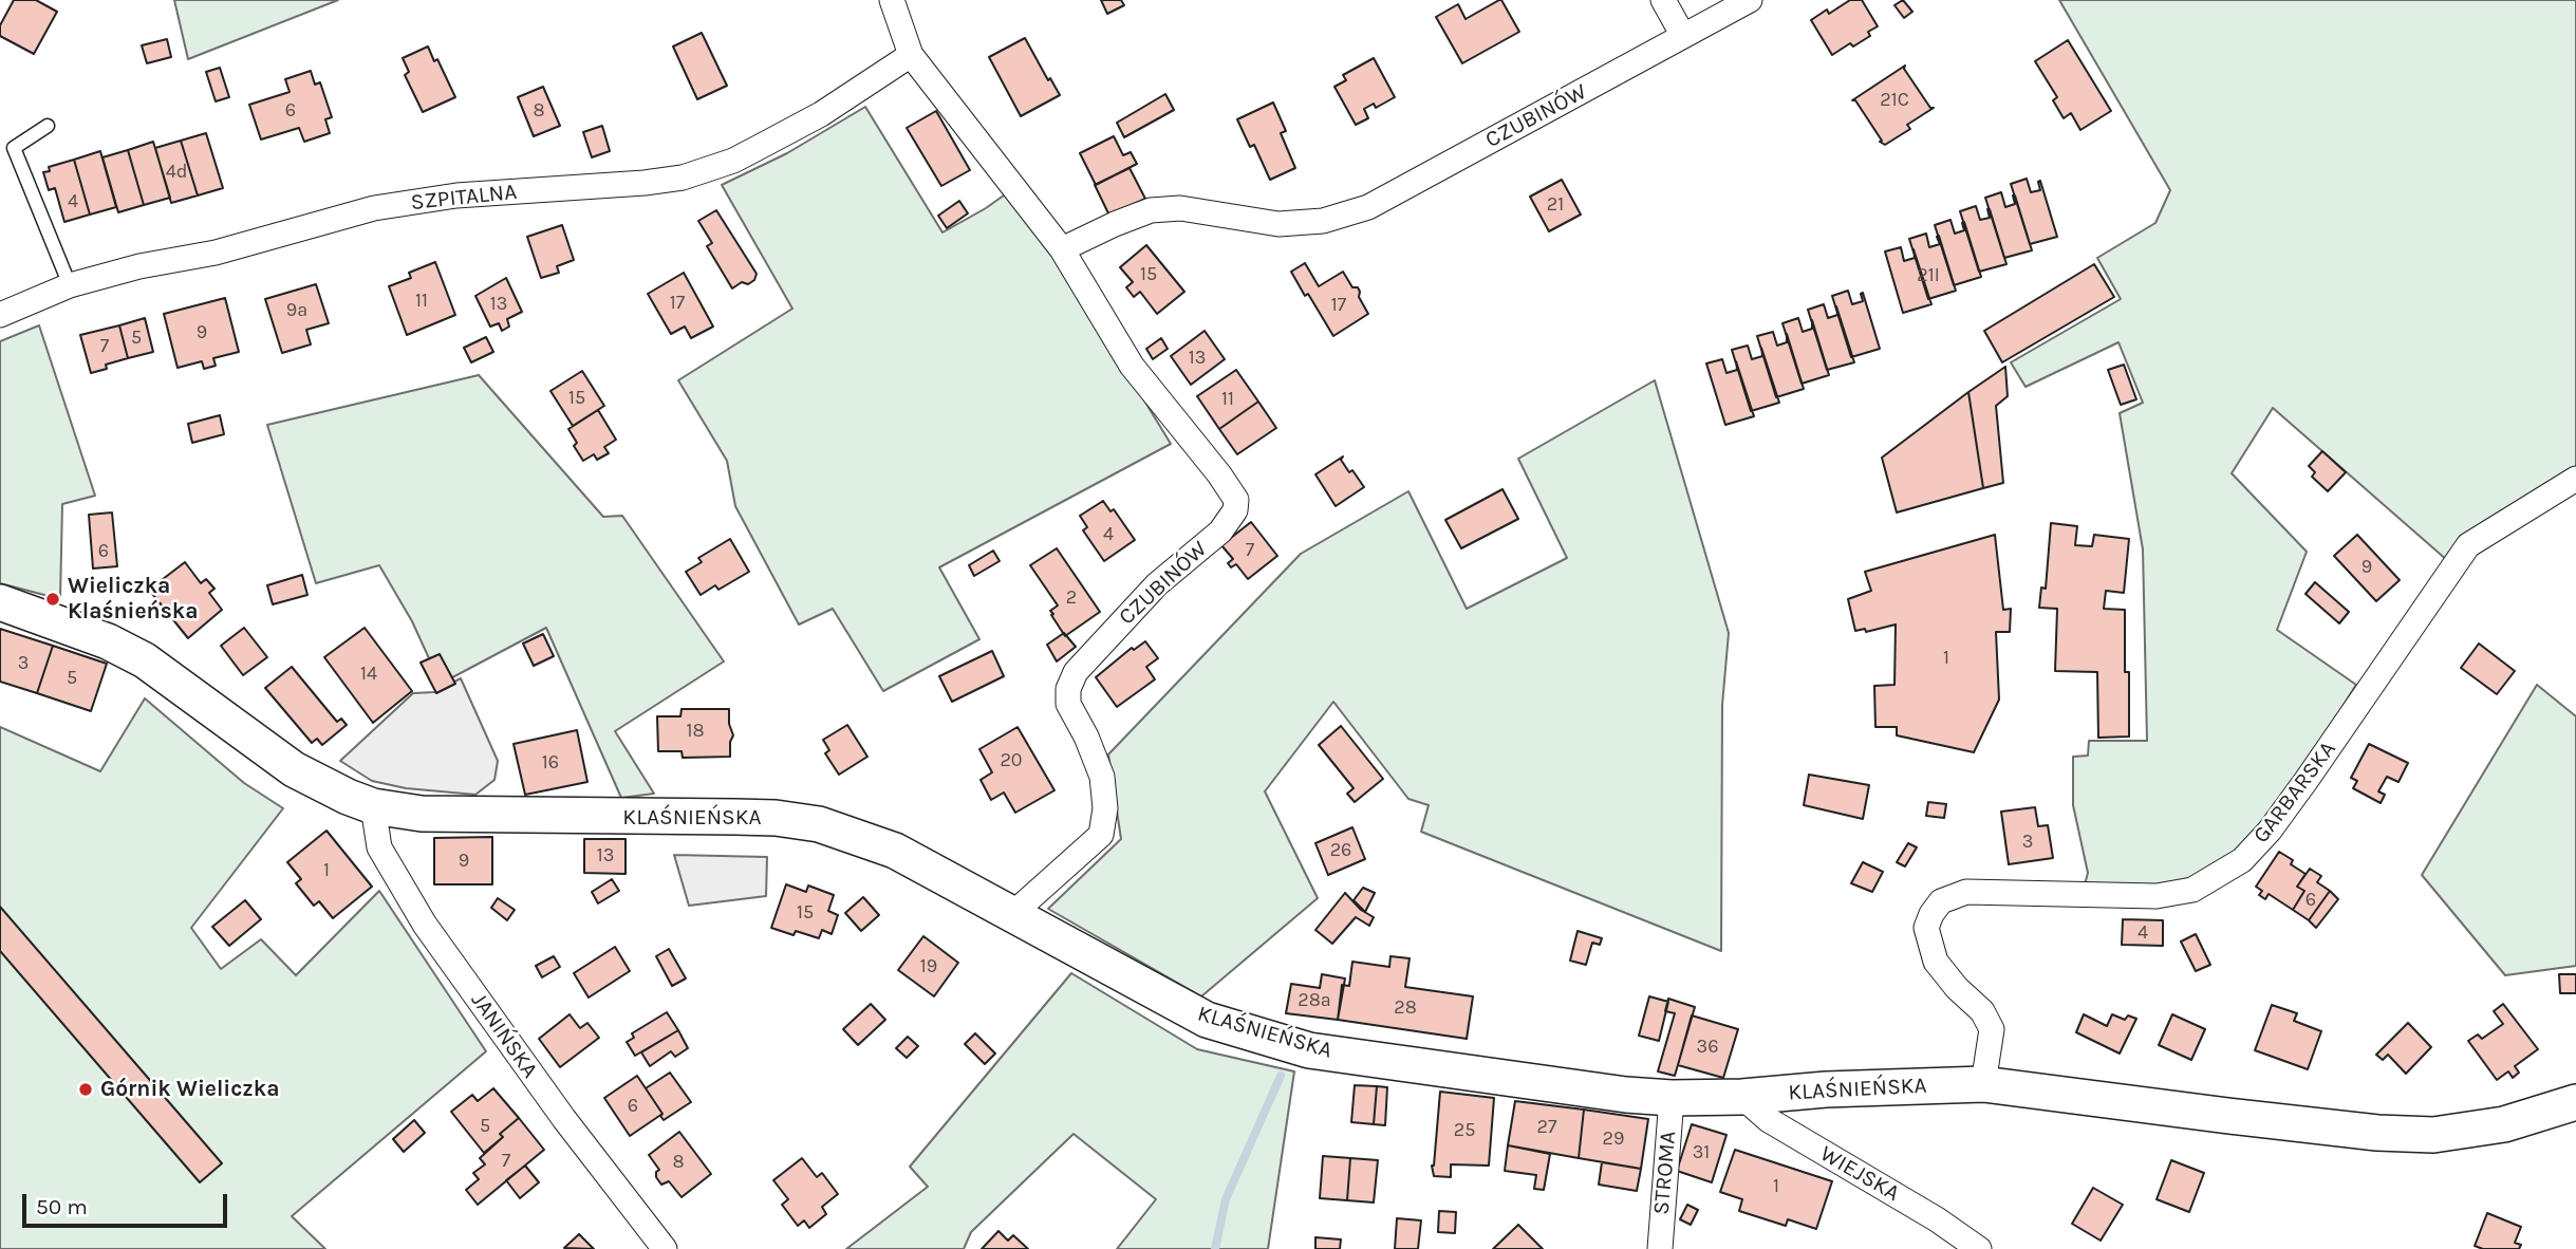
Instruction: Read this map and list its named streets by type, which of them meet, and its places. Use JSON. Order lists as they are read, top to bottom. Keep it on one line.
{"streets":{"street":["CZUBINÓW","SZPITALNA","GARBARSKA","KLAŚNIEŃSKA","JANIŃSKA","STROMA","WIEJSKA"]},"crossings":[["CZUBINÓW","SZPITALNA"],["CZUBINÓW","KLAŚNIEŃSKA"],["GARBARSKA","KLAŚNIEŃSKA"],["KLAŚNIEŃSKA","JANIŃSKA"],["KLAŚNIEŃSKA","STROMA"],["KLAŚNIEŃSKA","WIEJSKA"]],"places":["Wieliczka Klaśnieńska","Górnik Wieliczka"],"house_numbers":["21C","6","8","4d","4","21","15","21I","11","17","13","17","9a","9","5","7","13","15","11","4","7","6","9","2","1","3","14","5","18","20","16","3","26","13","9","1","6","15","4","19","28a","28","36","6","5","27","25","29","31","7","8","1"],"scale_bar":"50 m"}
